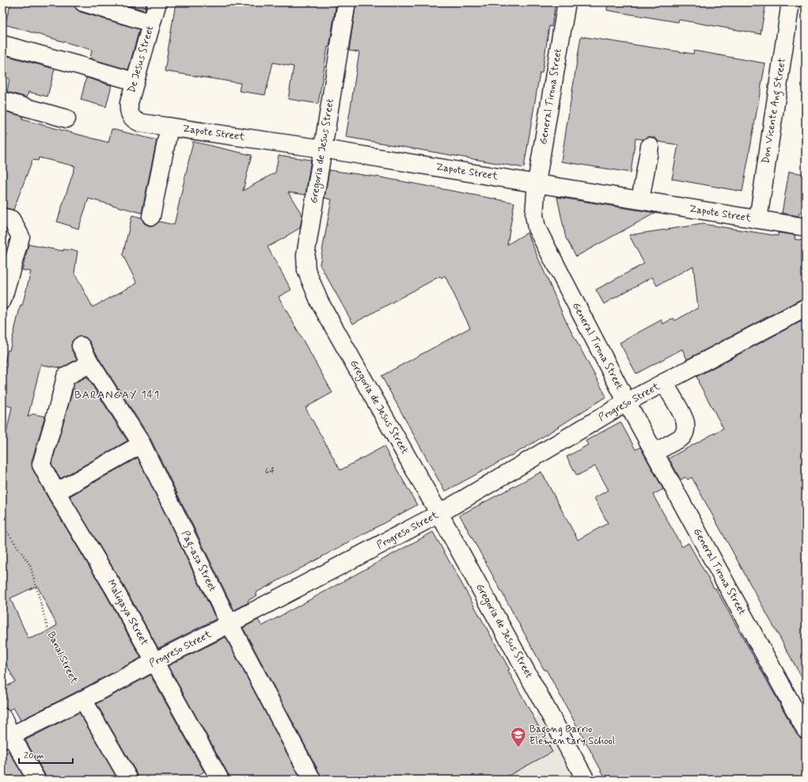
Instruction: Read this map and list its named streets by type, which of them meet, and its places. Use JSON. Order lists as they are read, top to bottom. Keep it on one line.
{"streets":{"street":["De Jesus Street","General Tirona Street","Don Vicente Ang Street","Zapote Street","Gregoria de Jesus Street","Progreso Street","Pag-asa Street","Maligaya Street"],"path":["Banal Street"]},"crossings":[["De Jesus Street","Zapote Street"],["General Tirona Street","Zapote Street"],["General Tirona Street","Progreso Street"],["Don Vicente Ang Street","Zapote Street"],["Zapote Street","Gregoria de Jesus Street"],["Gregoria de Jesus Street","Progreso Street"],["Progreso Street","Pag-asa Street"],["Progreso Street","Maligaya Street"],["Progreso Street","Banal Street"],["Pag-asa Street","Maligaya Street"]],"districts":["BARANGAY 141"],"places":{"school or university":["Bagong Barrio Elementary School"]},"house_numbers":["64"],"scale_bar":"20 m"}
